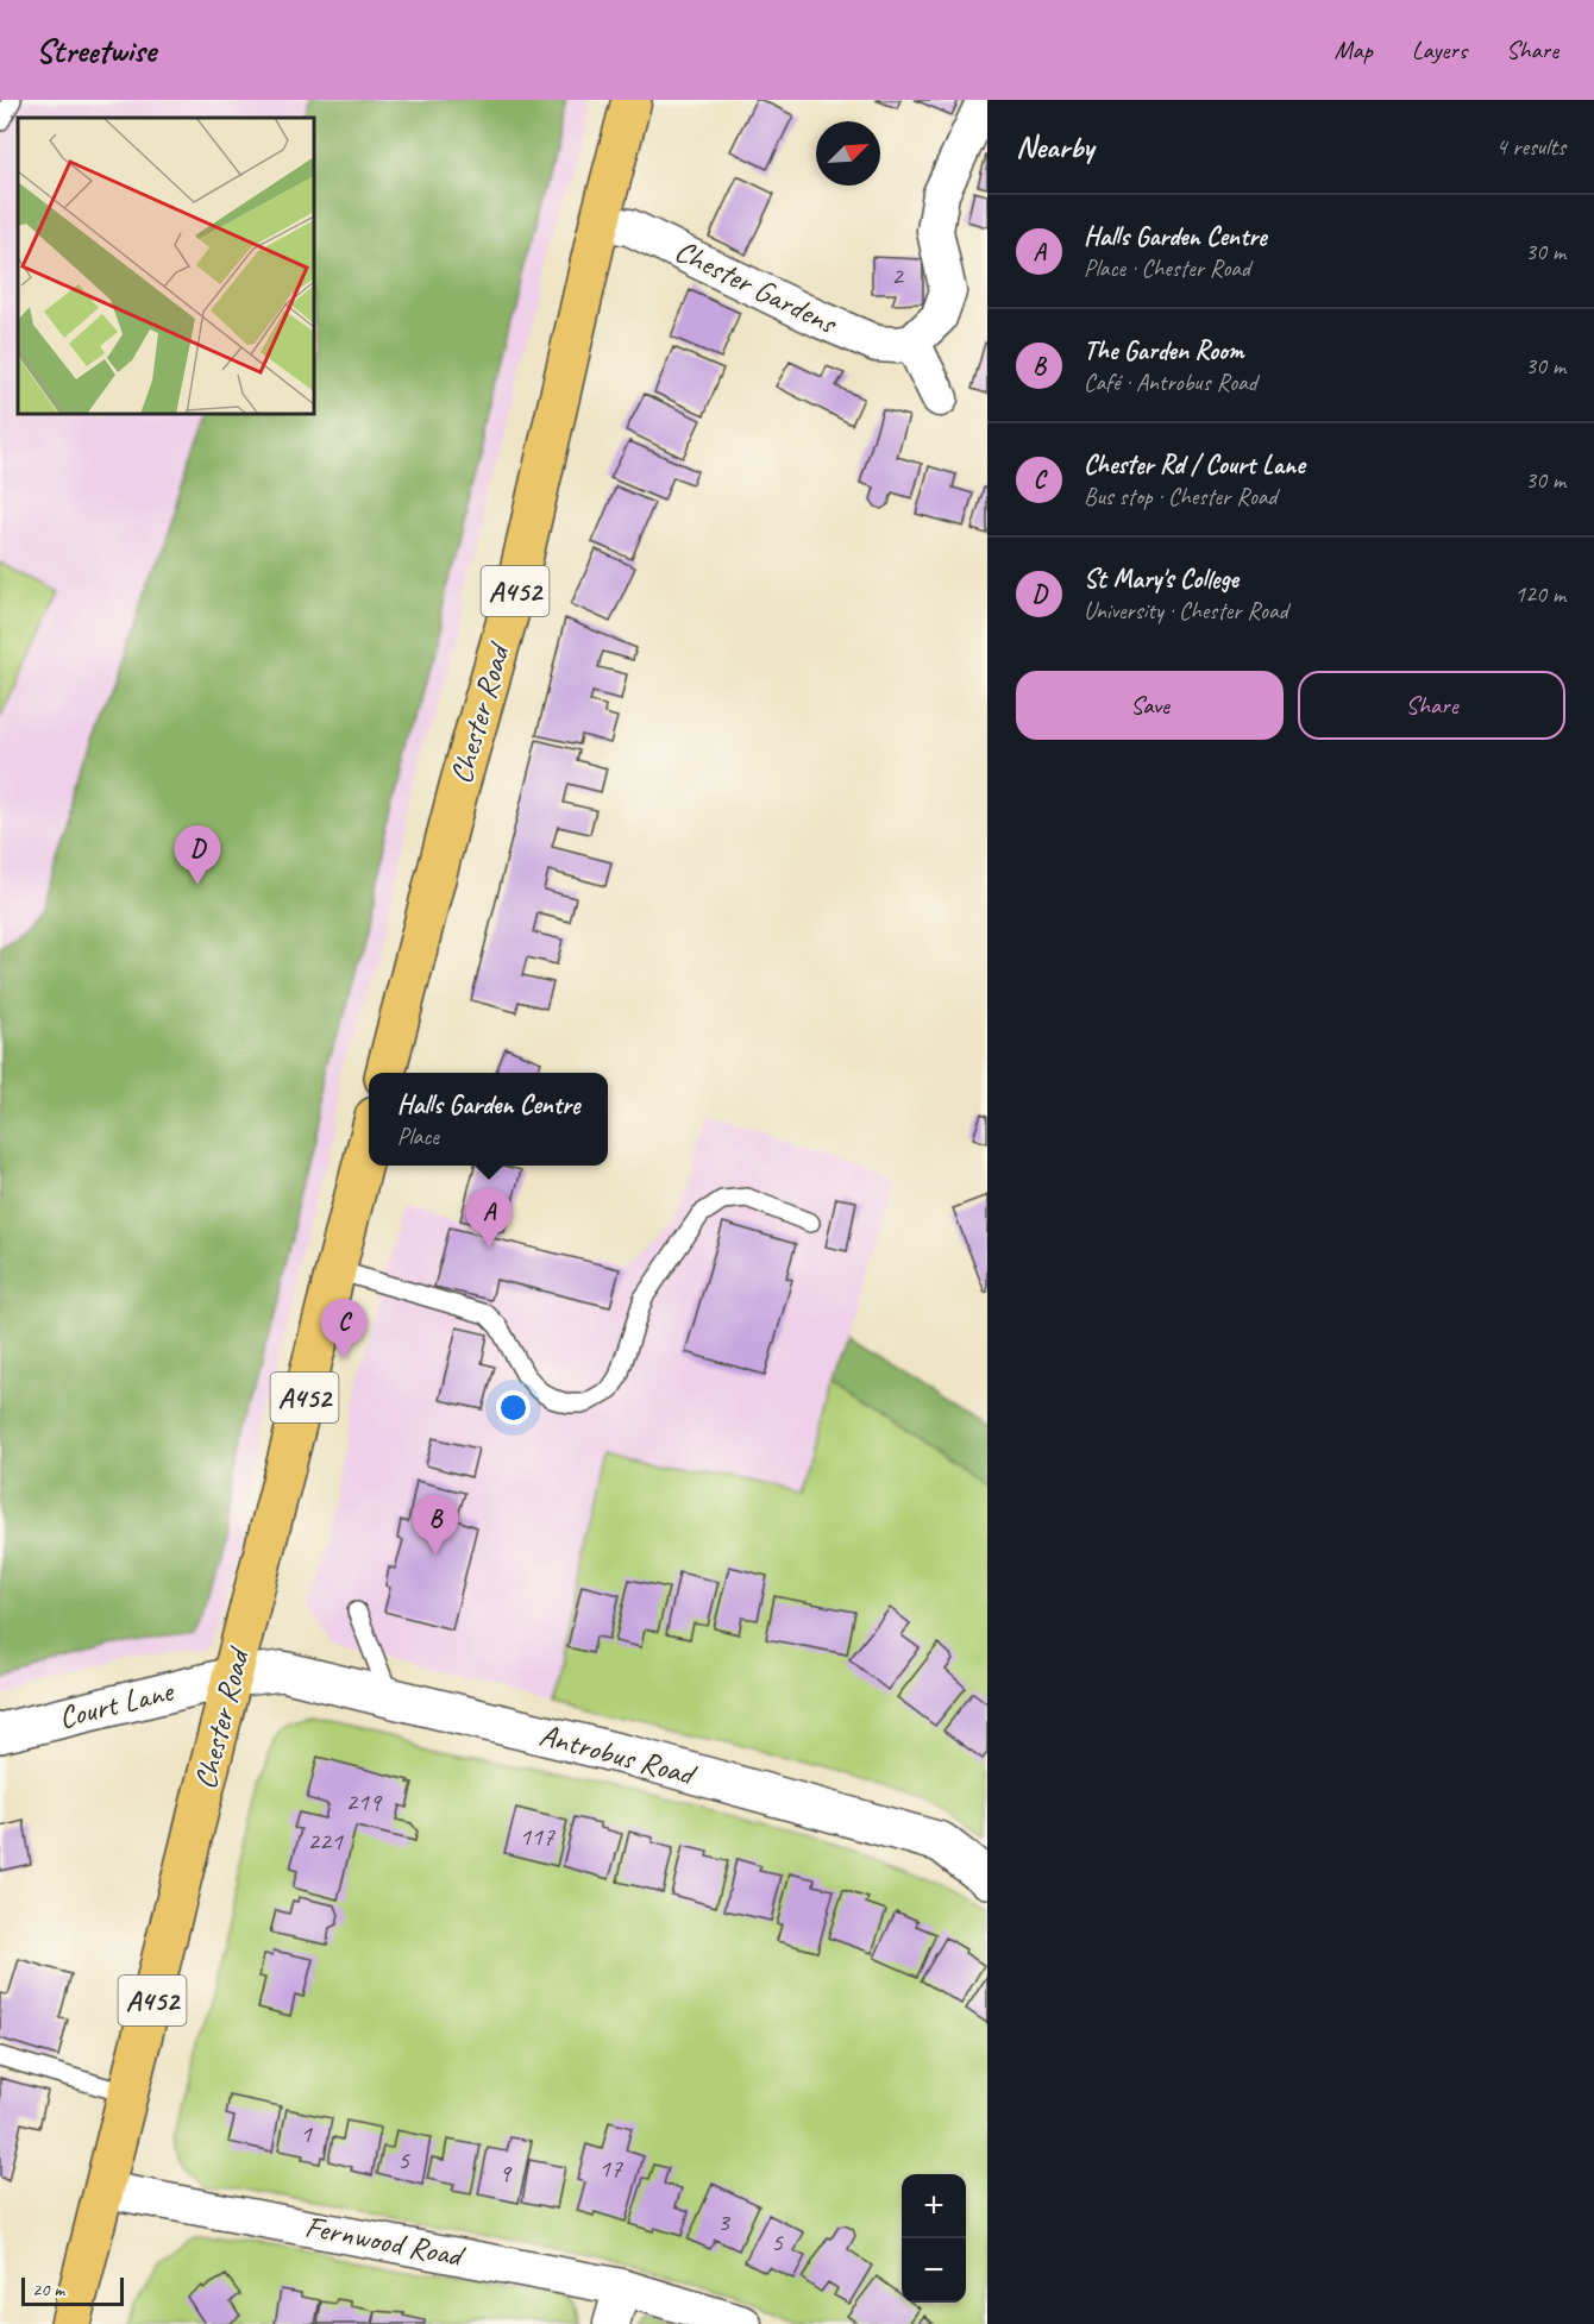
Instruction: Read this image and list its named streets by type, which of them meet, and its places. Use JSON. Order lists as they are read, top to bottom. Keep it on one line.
{"streets":{"highway":["A452","Chester Road"],"street":["Chester Gardens","Court Lane","Antrobus Road","Fernwood Road"]},"crossings":[["Chester Gardens","Chester Road"],["Chester Road","Court Lane"],["Chester Road","Antrobus Road"],["Chester Road","Fernwood Road"],["Court Lane","Antrobus Road"]],"house_numbers":["2","219","117","221","1","5","17","9","3","5"],"scale_bar":"20 m","north":"top right","page":{"header":"Streetwise","nav":["Map","Layers","Share"],"heading":["Nearby","4 results"],"list":[{"mark":"A","name":"Halls Garden Centre","note":"Place · Chester Road","value":"30 m"},{"mark":"B","name":"The Garden Room","note":"Café · Antrobus Road","value":"30 m"},{"mark":"C","name":"Chester Rd / Court Lane","note":"Bus stop · Chester Road","value":"30 m"},{"mark":"D","name":"St Mary's College","note":"University · Chester Road","value":"120 m"}],"buttons":["Save","Share"],"pins":["D","A","C","B"],"popup":["Halls Garden Centre","Place"],"map_buttons":["+","−"],"scale":"20 m"}}
